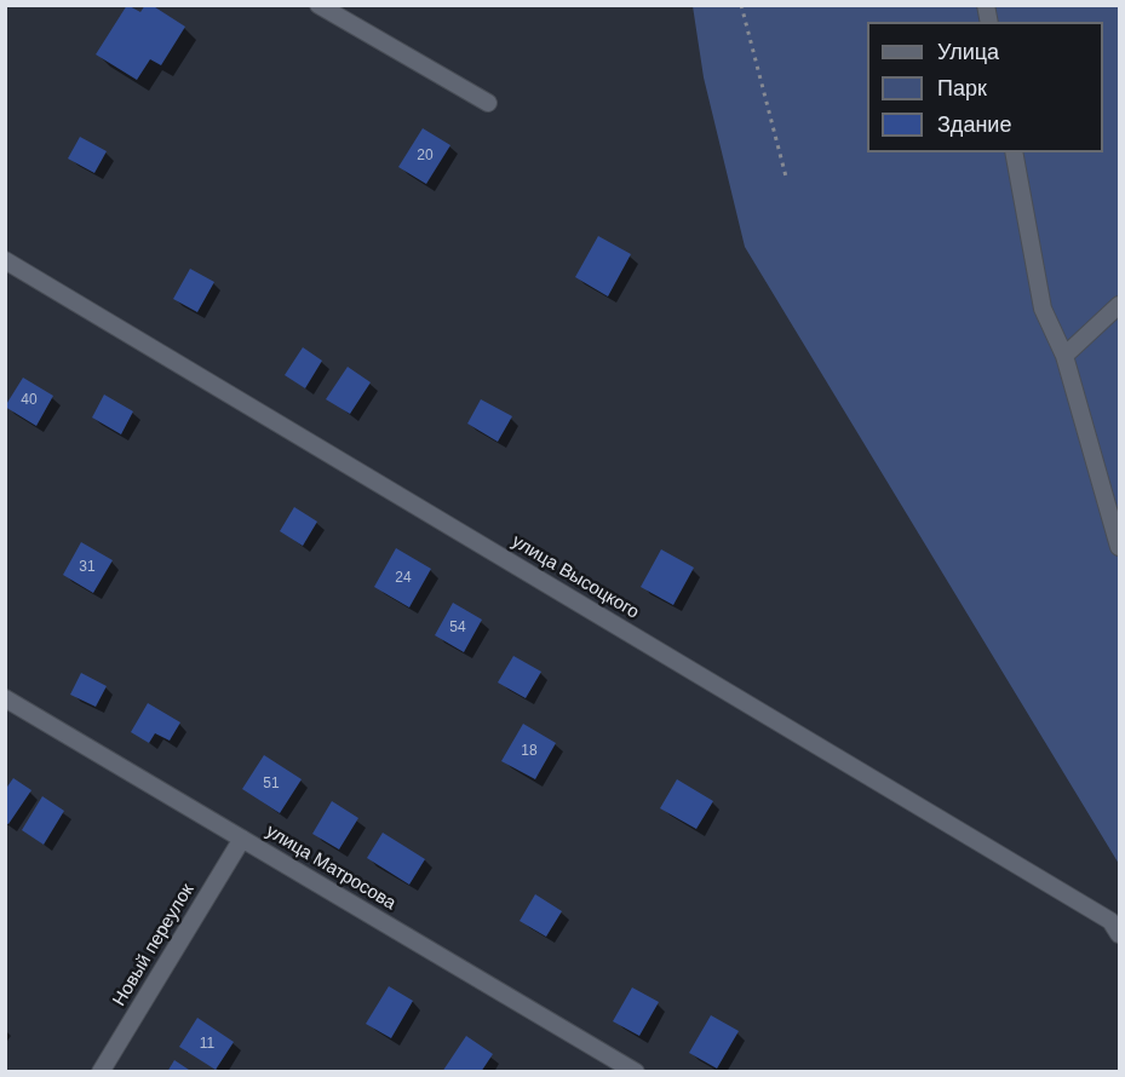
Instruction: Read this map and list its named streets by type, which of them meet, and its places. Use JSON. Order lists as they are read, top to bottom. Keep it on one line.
{"streets":{"street":["улица Высоцкого","улица Матросова","Новый переулок"]},"crossings":[["улица Матросова","Новый переулок"]],"house_numbers":["20","40","31","24","54","18","51","11"],"legend":["Улица","Парк","Здание"]}
